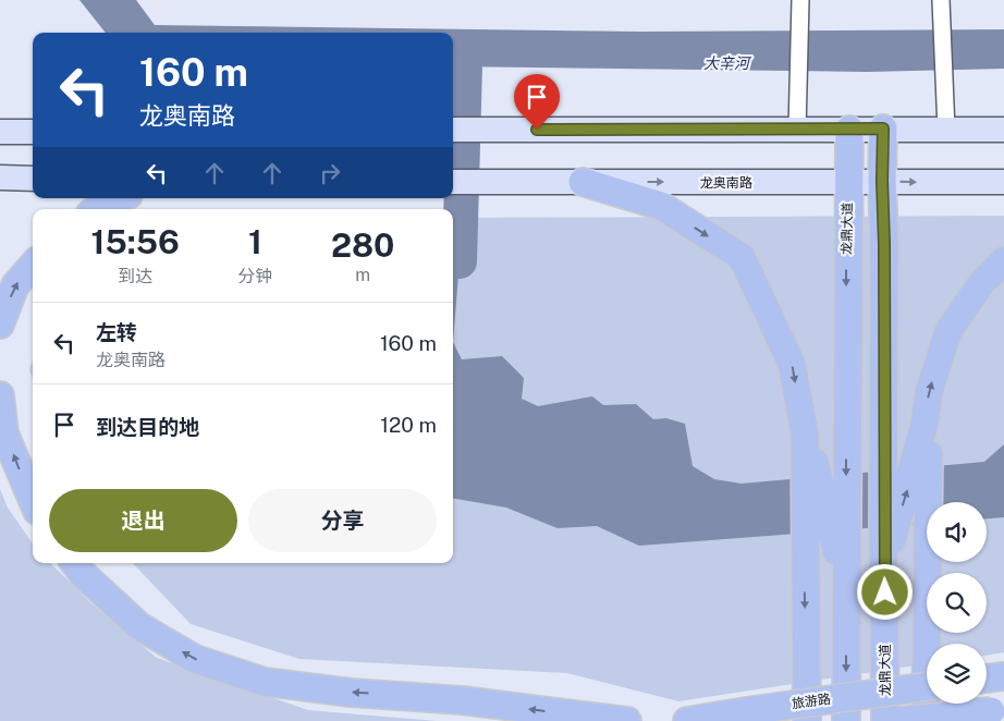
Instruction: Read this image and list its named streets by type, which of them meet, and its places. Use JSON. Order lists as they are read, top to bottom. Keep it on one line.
{"streets":{"main road":["龙奥南路","龙鼎大道","旅游路"]},"crossings":[["龙奥南路","龙鼎大道"]],"water":["大辛河"],"page":{"turn":["160 m","龙奥南路"],"eta":["15:56","到达","1","分钟","280","m"],"list":[{"name":"左转","note":"龙奥南路","value":"160 m"},{"name":"到达目的地","value":"120 m"}],"buttons":["退出","分享"]}}
